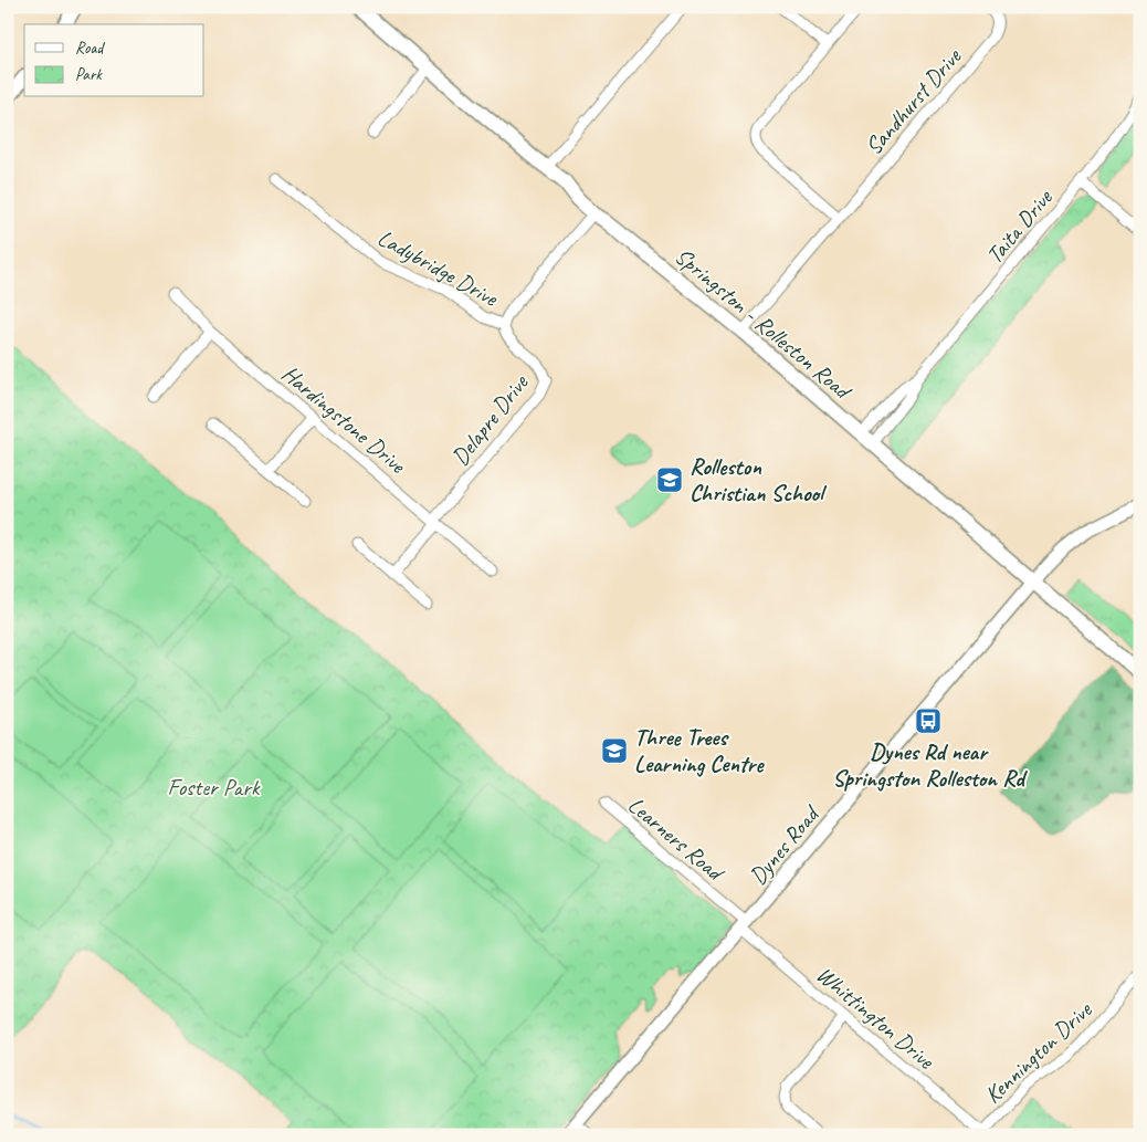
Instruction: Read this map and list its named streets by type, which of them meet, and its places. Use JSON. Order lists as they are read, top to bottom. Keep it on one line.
{"streets":{"main road":["Springston - Rolleston Road"],"street":["Sandhurst Drive","Taita Drive","Ladybridge Drive","Hardingstone Drive","Delapre Drive","Learners Road","Dynes Road","Whittington Drive","Kennington Drive"]},"crossings":[["Sandhurst Drive","Springston - Rolleston Road"],["Taita Drive","Springston - Rolleston Road"],["Ladybridge Drive","Delapre Drive"],["Springston - Rolleston Road","Dynes Road"],["Hardingstone Drive","Delapre Drive"],["Learners Road","Dynes Road"],["Learners Road","Whittington Drive"],["Dynes Road","Whittington Drive"],["Whittington Drive","Kennington Drive"]],"parks":["Foster Park"],"places":{"school or university":["Rolleston Christian School","Three Trees Learning Centre"],"bus stop":["Dynes Rd near Springston Rolleston Rd"]},"legend":["Road","Park"]}
